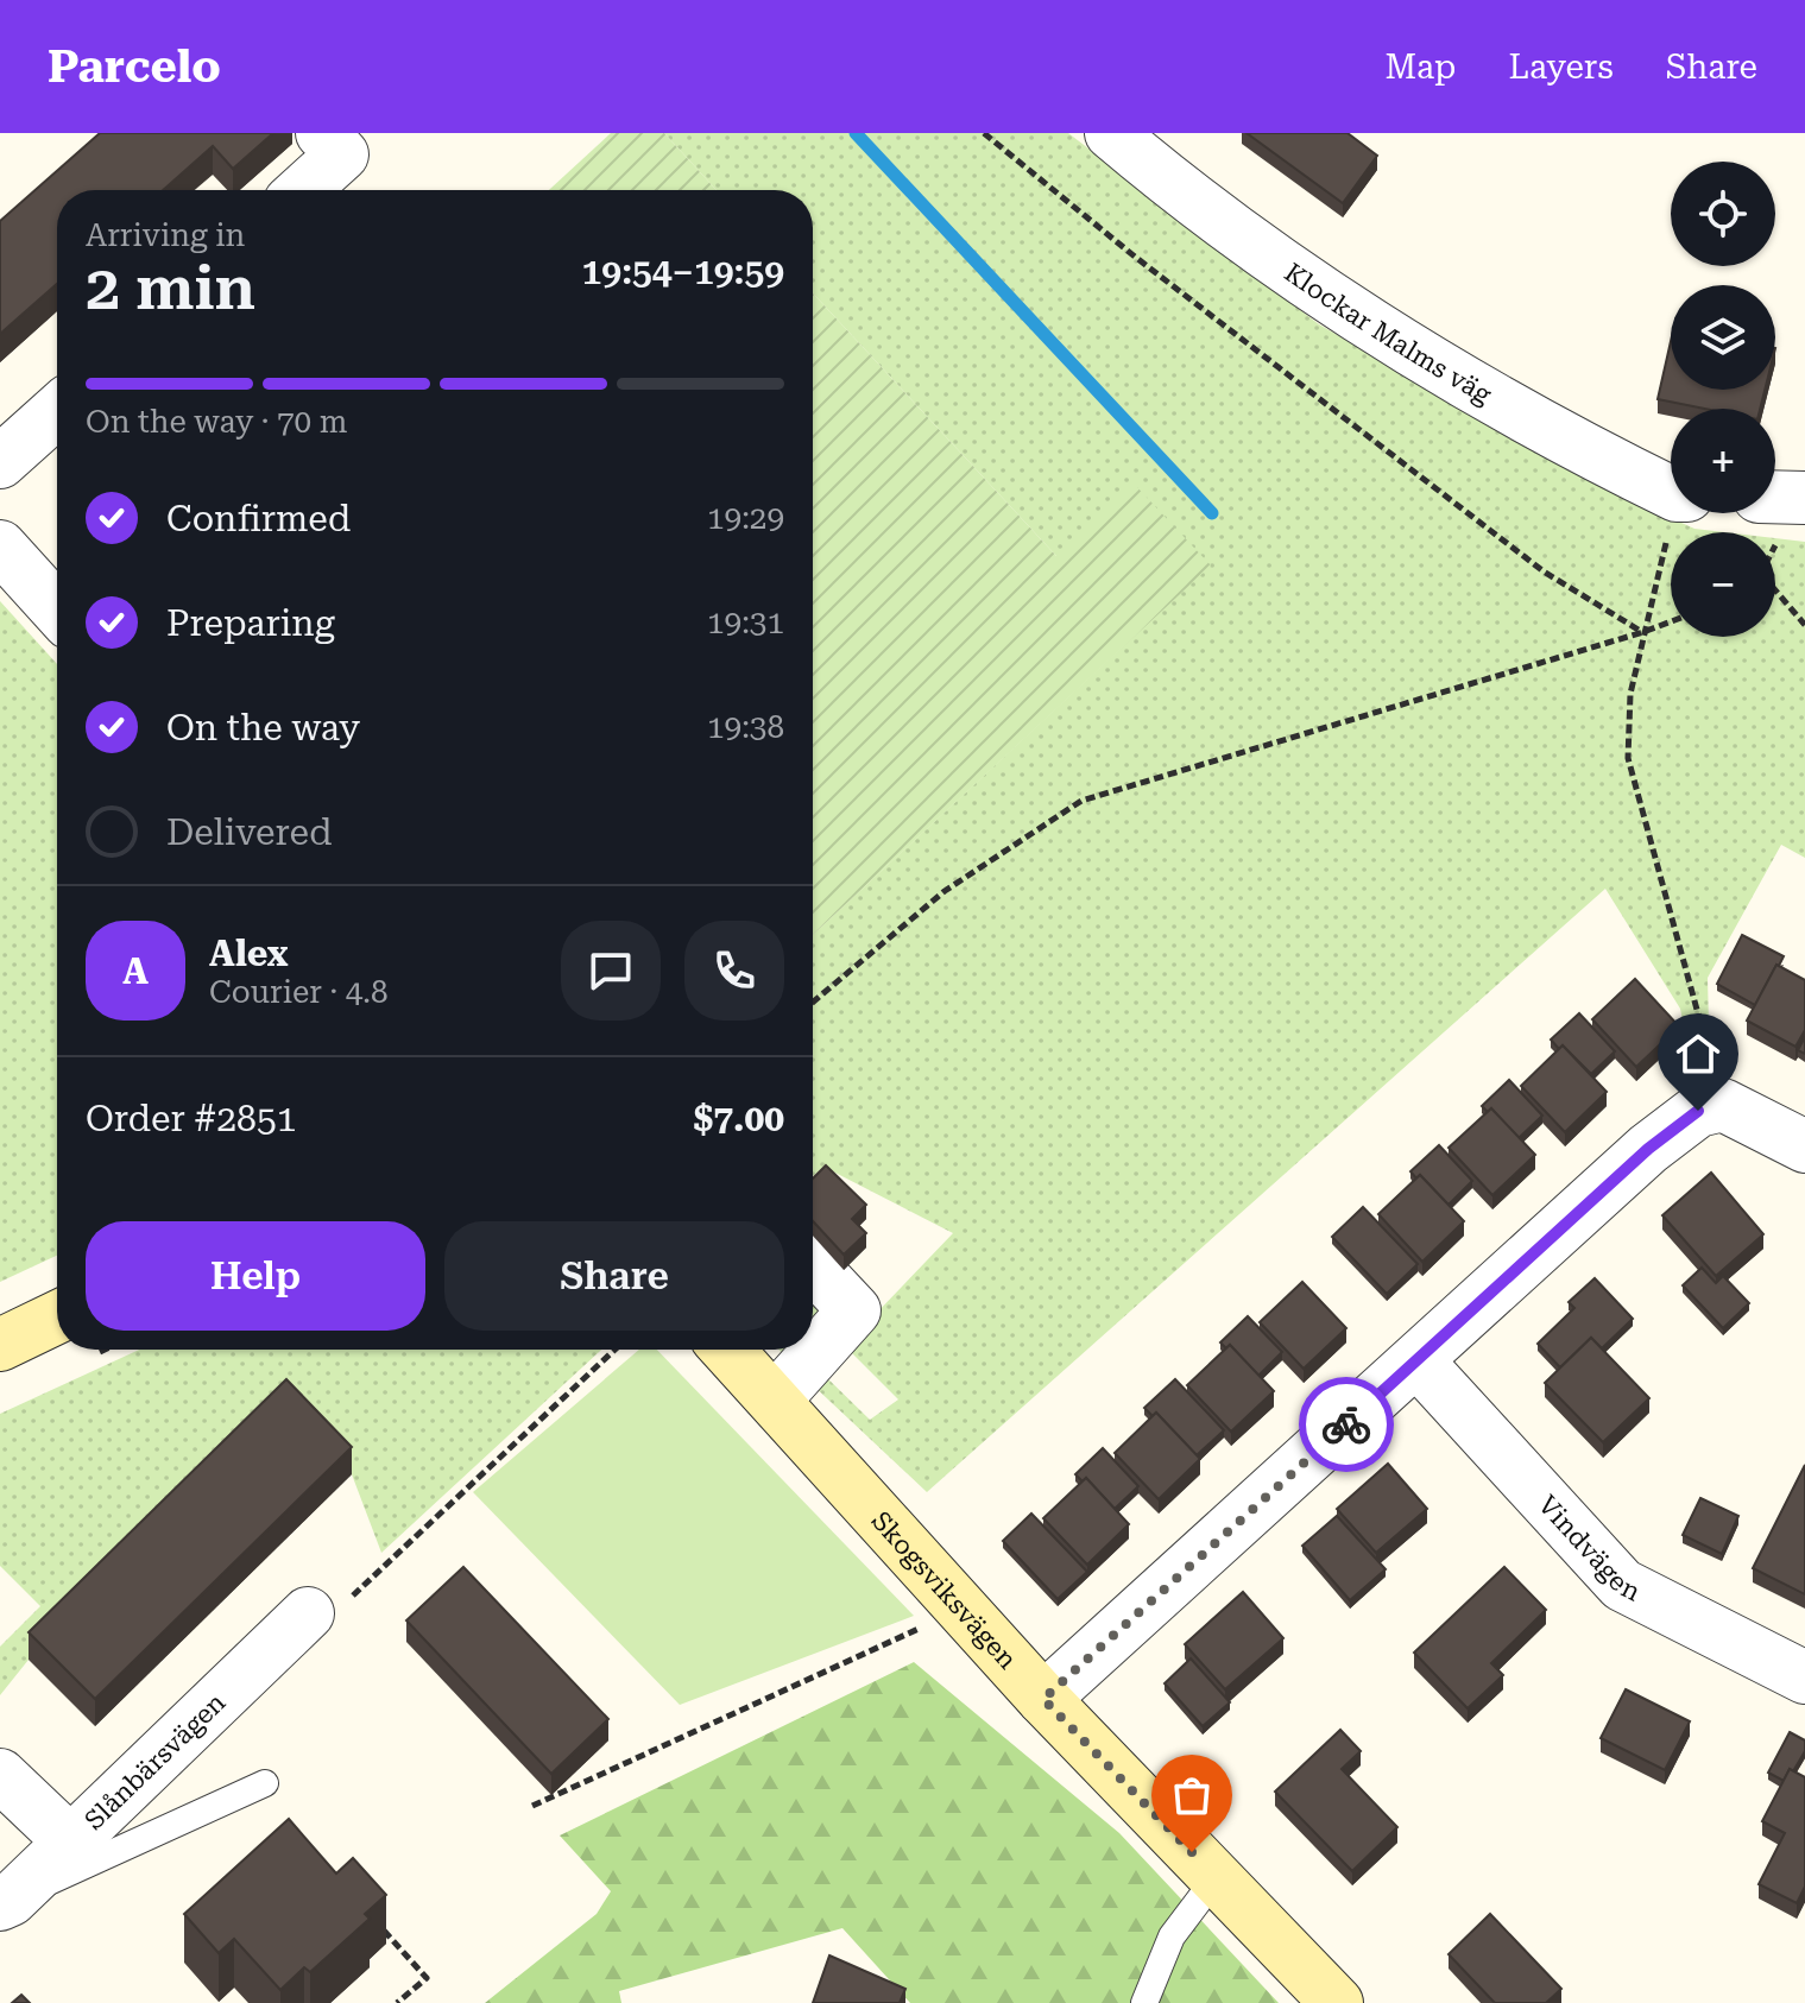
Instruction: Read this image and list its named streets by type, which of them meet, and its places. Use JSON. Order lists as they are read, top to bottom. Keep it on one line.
{"streets":{"street":["Klockar Malms väg","Vindvägen","Skogsviksvägen","Slånbärsvägen"]},"page":{"header":"Parcelo","nav":["Map","Layers","Share"],"map_buttons":["+","−"],"heading":["2 min","Arriving in","19:54–19:59"],"panel":["Alex","Courier · 4.8","Order #2851","$7.00"],"bar":"On the way · 70 m","list":[["Confirmed","19:29"],["Preparing","19:31"],["On the way","19:38"],"Delivered"],"round":"A","buttons":["Help","Share"]}}
